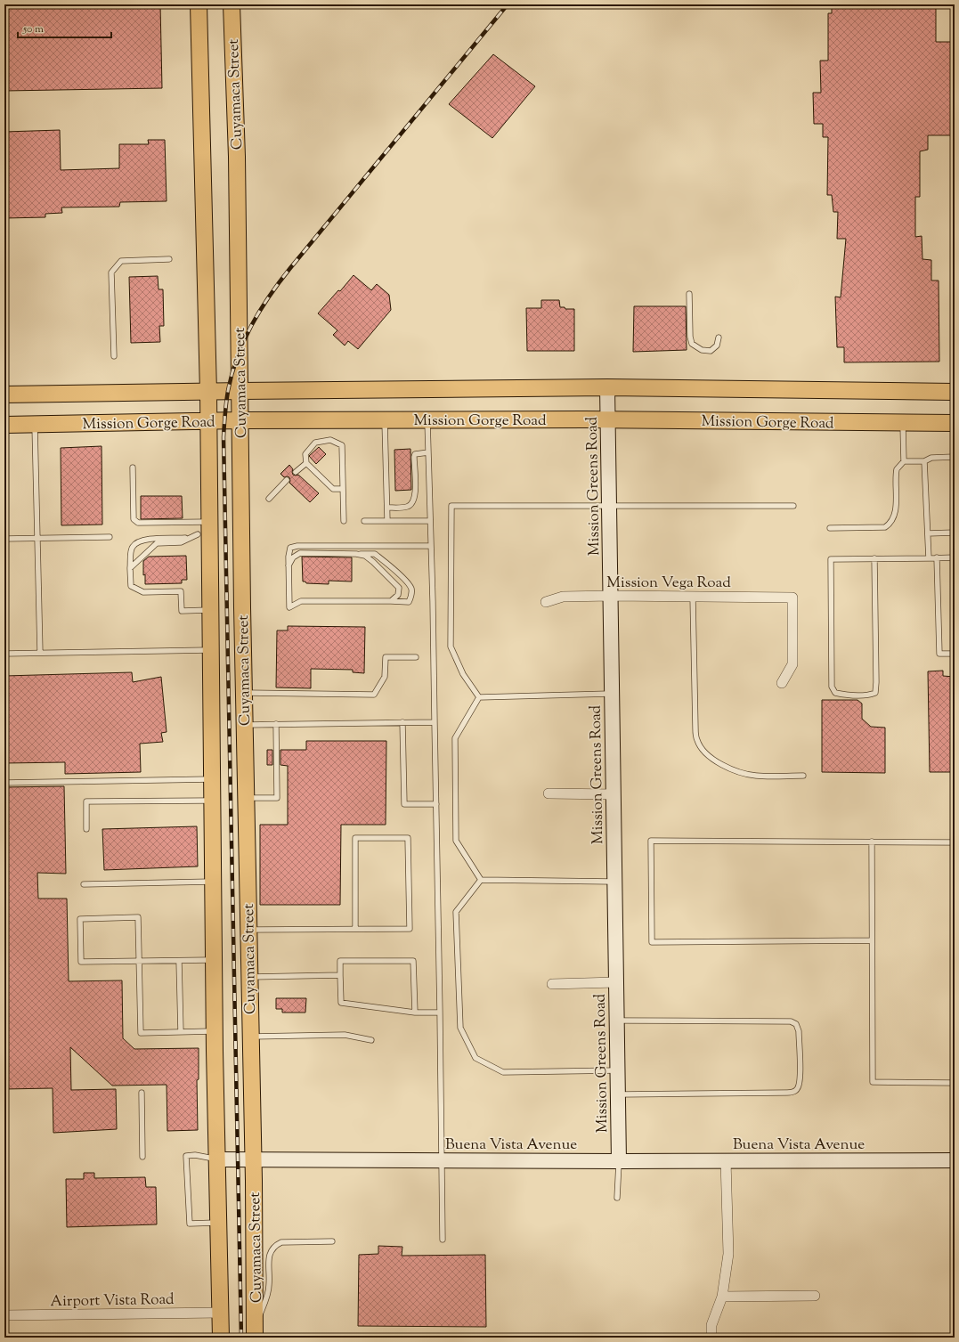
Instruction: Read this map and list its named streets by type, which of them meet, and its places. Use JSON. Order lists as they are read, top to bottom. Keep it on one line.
{"streets":{"main road":["Cuyamaca Street","Mission Gorge Road"],"street":["Mission Greens Road","Mission Vega Road","Buena Vista Avenue","Airport Vista Road"]},"crossings":[["Cuyamaca Street","Mission Gorge Road"],["Cuyamaca Street","Buena Vista Avenue"],["Cuyamaca Street","Airport Vista Road"],["Mission Gorge Road","Mission Greens Road"],["Mission Greens Road","Mission Vega Road"],["Mission Greens Road","Buena Vista Avenue"]],"scale_bar":"50 m"}
